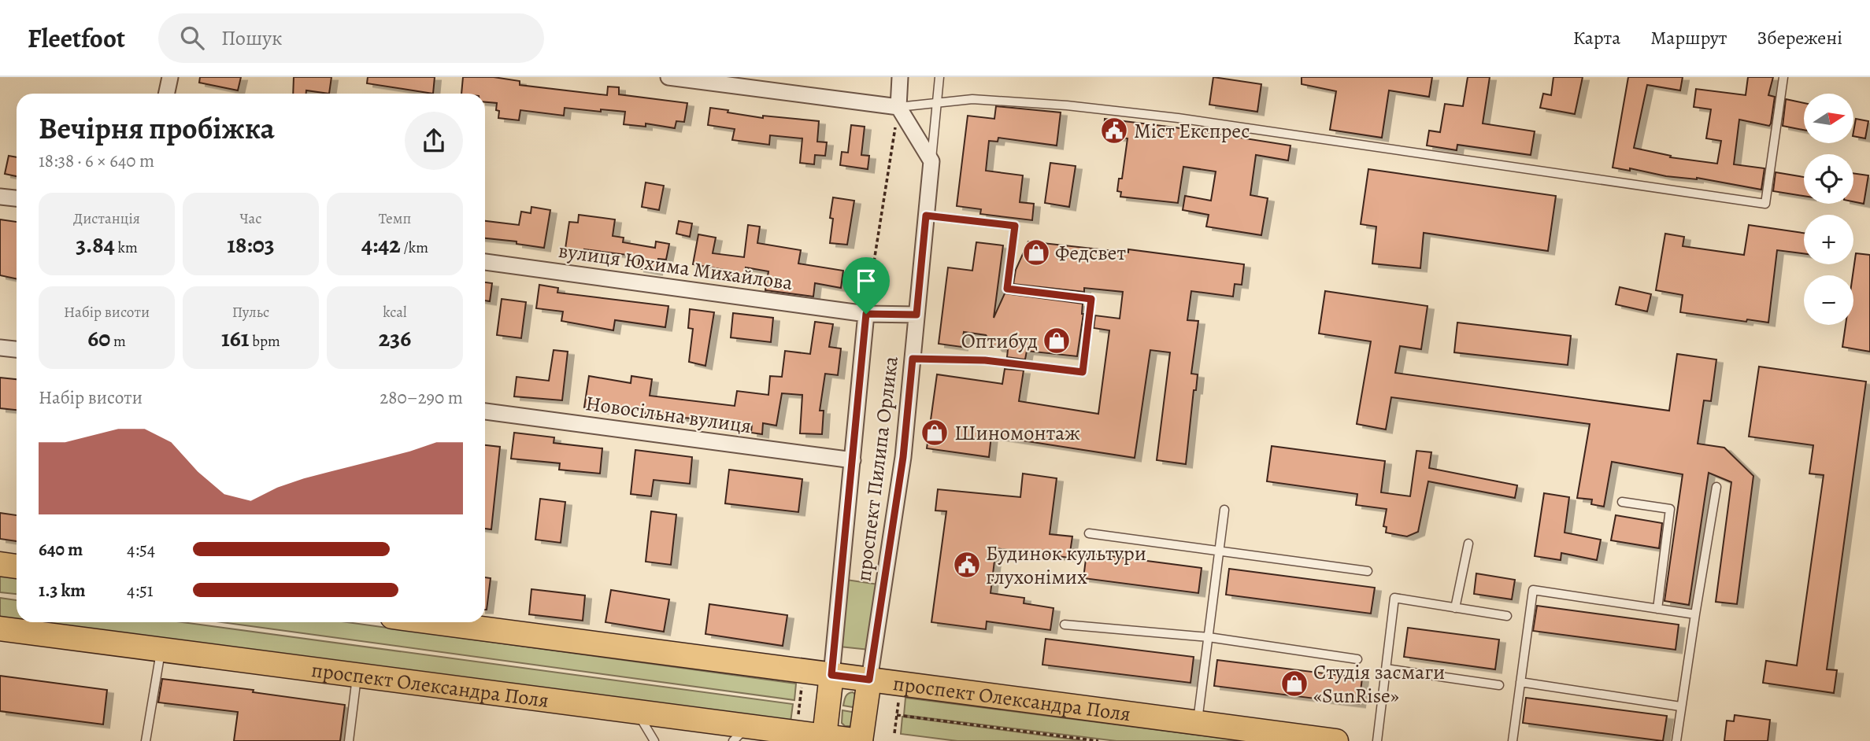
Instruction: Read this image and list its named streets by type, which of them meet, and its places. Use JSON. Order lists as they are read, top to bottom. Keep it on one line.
{"streets":{"main road":["проспект Олександра Поля"],"street":["вулиця Юхима Михайлова","Новосільна вулиця","проспект Пилипа Орлика"]},"crossings":[["вулиця Юхима Михайлова","проспект Пилипа Орлика"],["Новосільна вулиця","проспект Пилипа Орлика"],["проспект Пилипа Орлика","проспект Олександра Поля"]],"places":{"public building":["Міст Експрес","Будинок культури глухонімих"],"shop":["Федсвет","Оптибуд","Шиномонтаж","Студія засмаги «SunRise»"]},"north":"right","page":{"header":"Fleetfoot","search":"Пошук","nav":["Карта","Маршрут","Збережені"],"map_buttons":["+","−"],"heading":["Вечірня пробіжка","18:38 · 6 × 640 m"],"stats":[["Дистанція","3.84 km"],["Час","18:03"],["Темп","4:42 /km"],["Набір висоти","60 m"],["Пульс","161 bpm"],["kcal","236"]],"chart":["Набір висоти","280–290 m"],"list":[{"name":"640 m","note":"4:54"},{"name":"1.3 km","note":"4:51"}]}}
